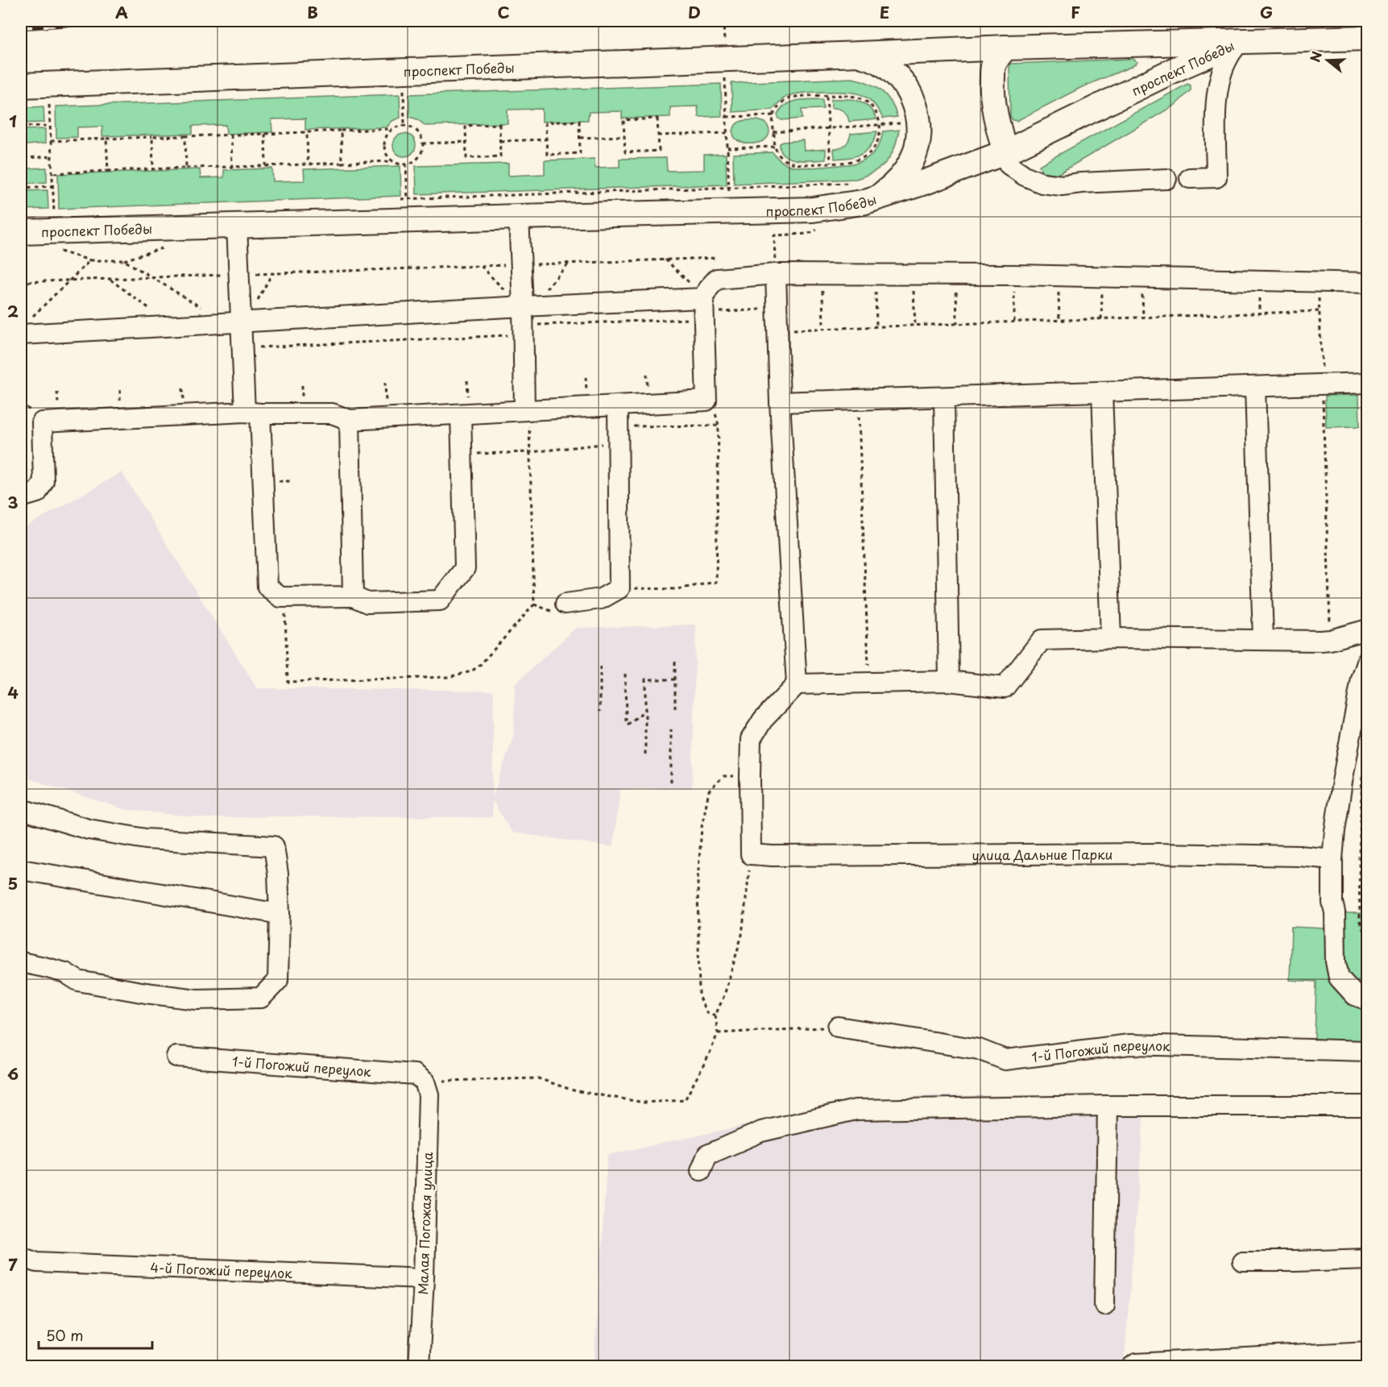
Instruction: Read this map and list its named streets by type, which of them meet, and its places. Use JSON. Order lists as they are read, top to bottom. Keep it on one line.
{"streets":{"main road":["проспект Победы"],"street":["улица Дальние Парки","1-й Погожий переулок","Малая Погожая улица","4-й Погожий переулок"]},"crossings":[["1-й Погожий переулок","Малая Погожая улица"],["Малая Погожая улица","4-й Погожий переулок"]],"scale_bar":"50 m","north":"left","grid":{"columns":["A","B","C","D","E","F","G"],"rows":["1","2","3","4","5","6","7"]}}
